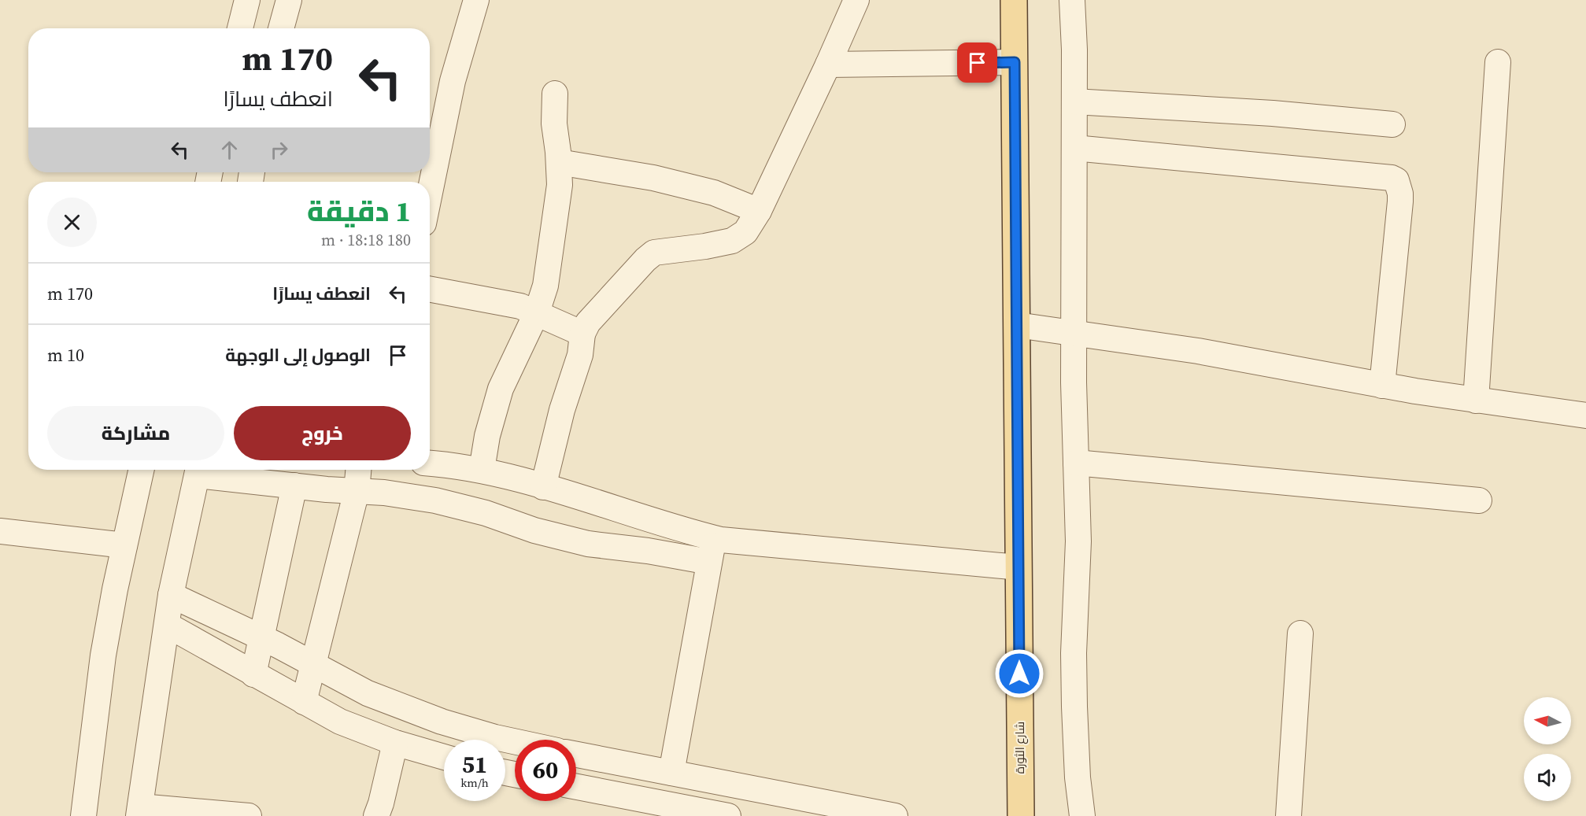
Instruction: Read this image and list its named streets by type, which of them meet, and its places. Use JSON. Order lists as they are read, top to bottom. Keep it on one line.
{"streets":{"main road":["شارع الثورة"]},"north":"left","page":{"turn":["170 m","انعطف يسارًا"],"heading":["1 دقيقة","180 m · 18:18"],"list":[{"name":"انعطف يسارًا","value":"170 m"},{"name":"الوصول إلى الوجهة","value":"10 m"}],"buttons":["خروج","مشاركة"],"speed":"51 km/h","limit":"60"}}
